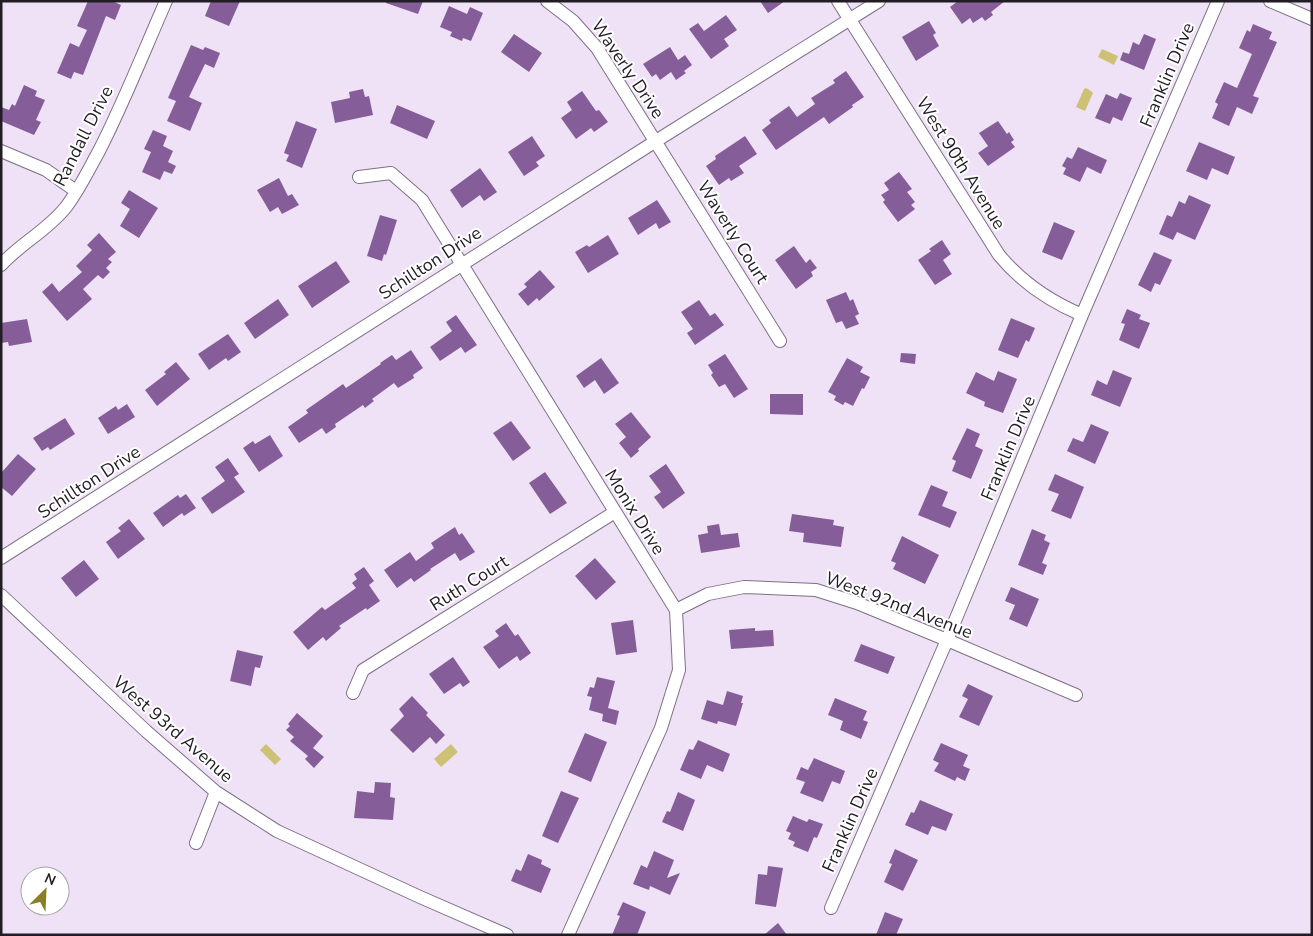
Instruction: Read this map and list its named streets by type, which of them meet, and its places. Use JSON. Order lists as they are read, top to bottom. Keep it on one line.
{"streets":{"street":["Waverly Drive","Franklin Drive","Randall Drive","West 90th Avenue","Waverly Court","Schillton Drive","Monix Drive","Ruth Court","West 92nd Avenue","West 93rd Avenue"]},"crossings":[["Waverly Drive","Waverly Court"],["Waverly Drive","Schillton Drive"],["Franklin Drive","West 90th Avenue"],["Franklin Drive","West 92nd Avenue"],["West 90th Avenue","Schillton Drive"],["Waverly Court","Schillton Drive"],["Schillton Drive","Monix Drive"],["Monix Drive","Ruth Court"],["Monix Drive","West 92nd Avenue"]],"north":"top right"}
